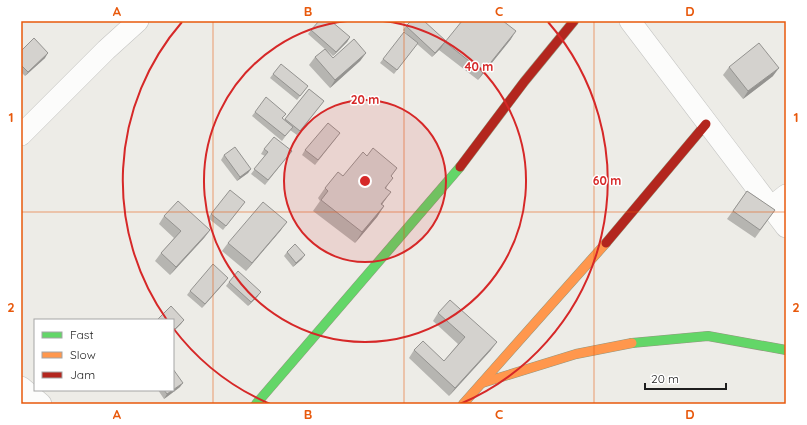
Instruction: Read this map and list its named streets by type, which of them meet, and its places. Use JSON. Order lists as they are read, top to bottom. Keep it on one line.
{"legend":["Fast","Slow","Jam"],"scale_bar":"20 m","grid":{"columns":["A","B","C","D"],"rows":["1","2"]},"rings":["40 m","20 m","60 m"]}
